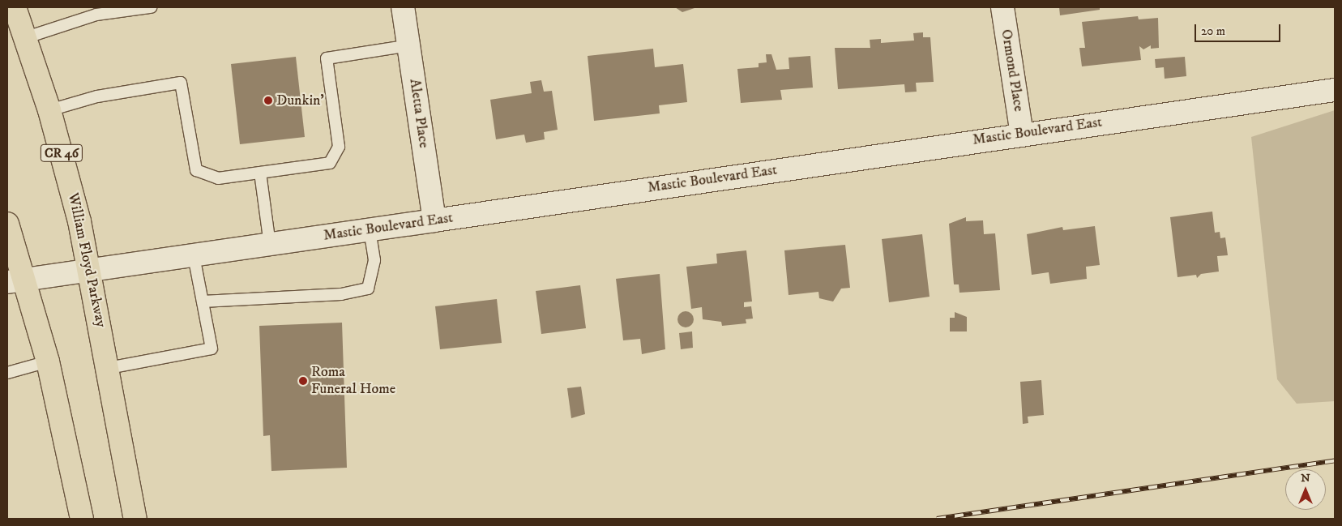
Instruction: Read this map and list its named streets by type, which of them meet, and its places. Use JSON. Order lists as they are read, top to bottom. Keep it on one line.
{"streets":{"highway":["CR 46","William Floyd Parkway"],"street":["Ormond Place","Aletta Place","Mastic Boulevard East"]},"crossings":[["Ormond Place","Mastic Boulevard East"],["Aletta Place","Mastic Boulevard East"],["Mastic Boulevard East","William Floyd Parkway"]],"places":["Dunkin'","Roma Funeral Home"],"scale_bar":"20 m","north":"top"}
